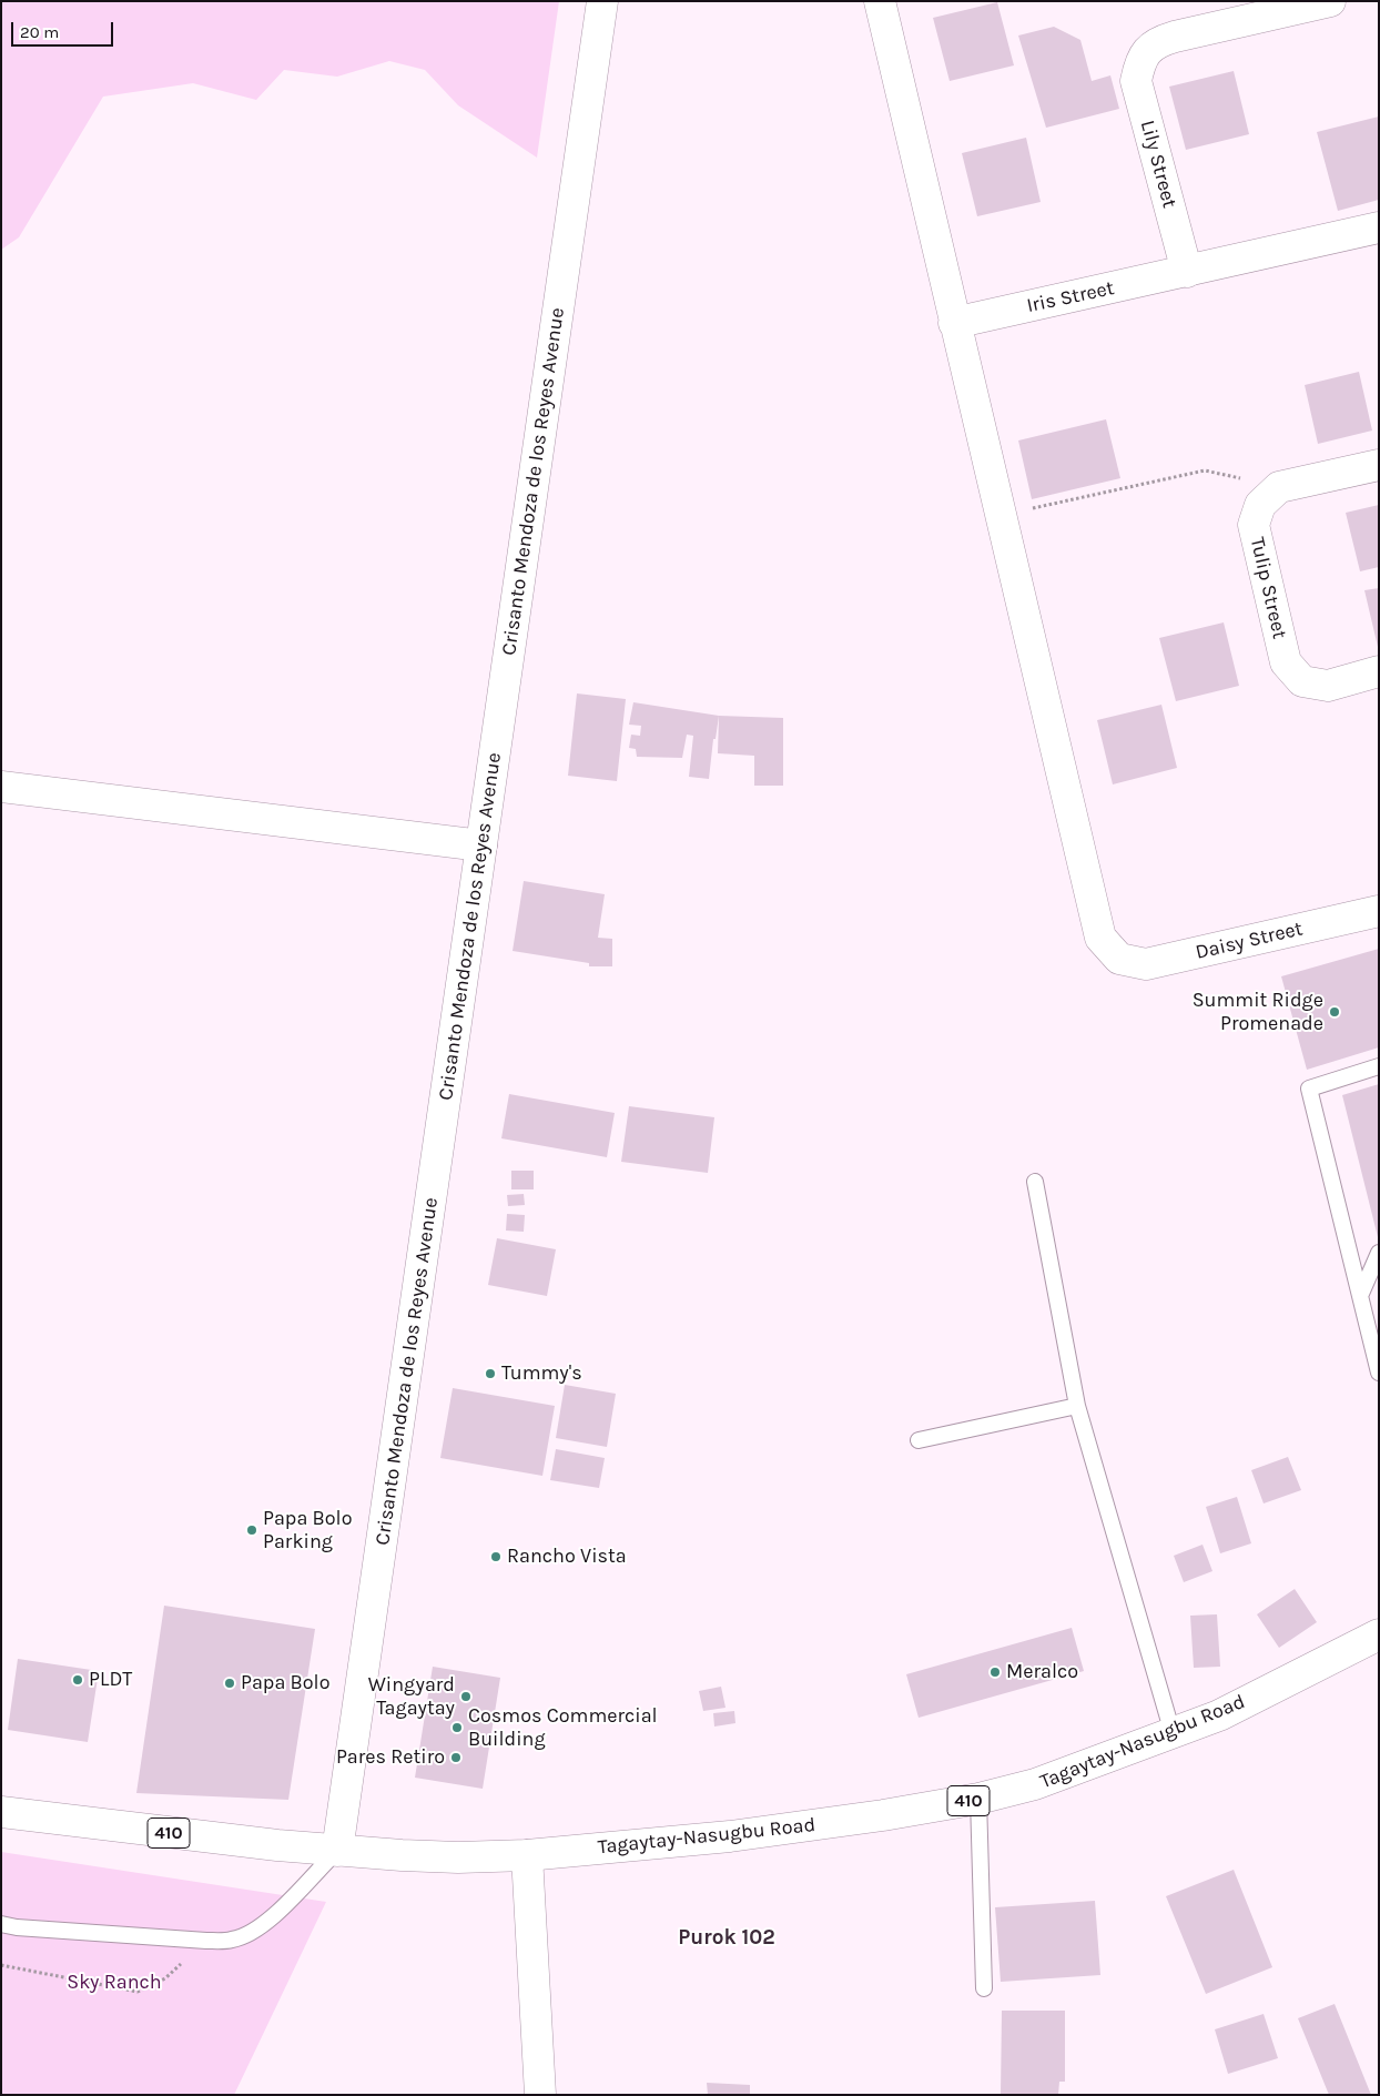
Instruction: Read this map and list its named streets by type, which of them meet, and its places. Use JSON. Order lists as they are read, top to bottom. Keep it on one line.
{"streets":{"main road":["Lily Street","Iris Street","Crisanto Mendoza de los Reyes Avenue","Tulip Street","Daisy Street","Tagaytay-Nasugbu Road","410"]},"crossings":[["Lily Street","Iris Street"],["Crisanto Mendoza de los Reyes Avenue","Tagaytay-Nasugbu Road"]],"districts":["Purok 102"],"parks":["Sky Ranch"],"places":["Summit Ridge Promenade","Tummy's","Papa Bolo Parking","Rancho Vista","Meralco","PLDT","Papa Bolo","Wingyard Tagaytay","Cosmos Commercial Building","Pares Retiro"],"scale_bar":"20 m"}
